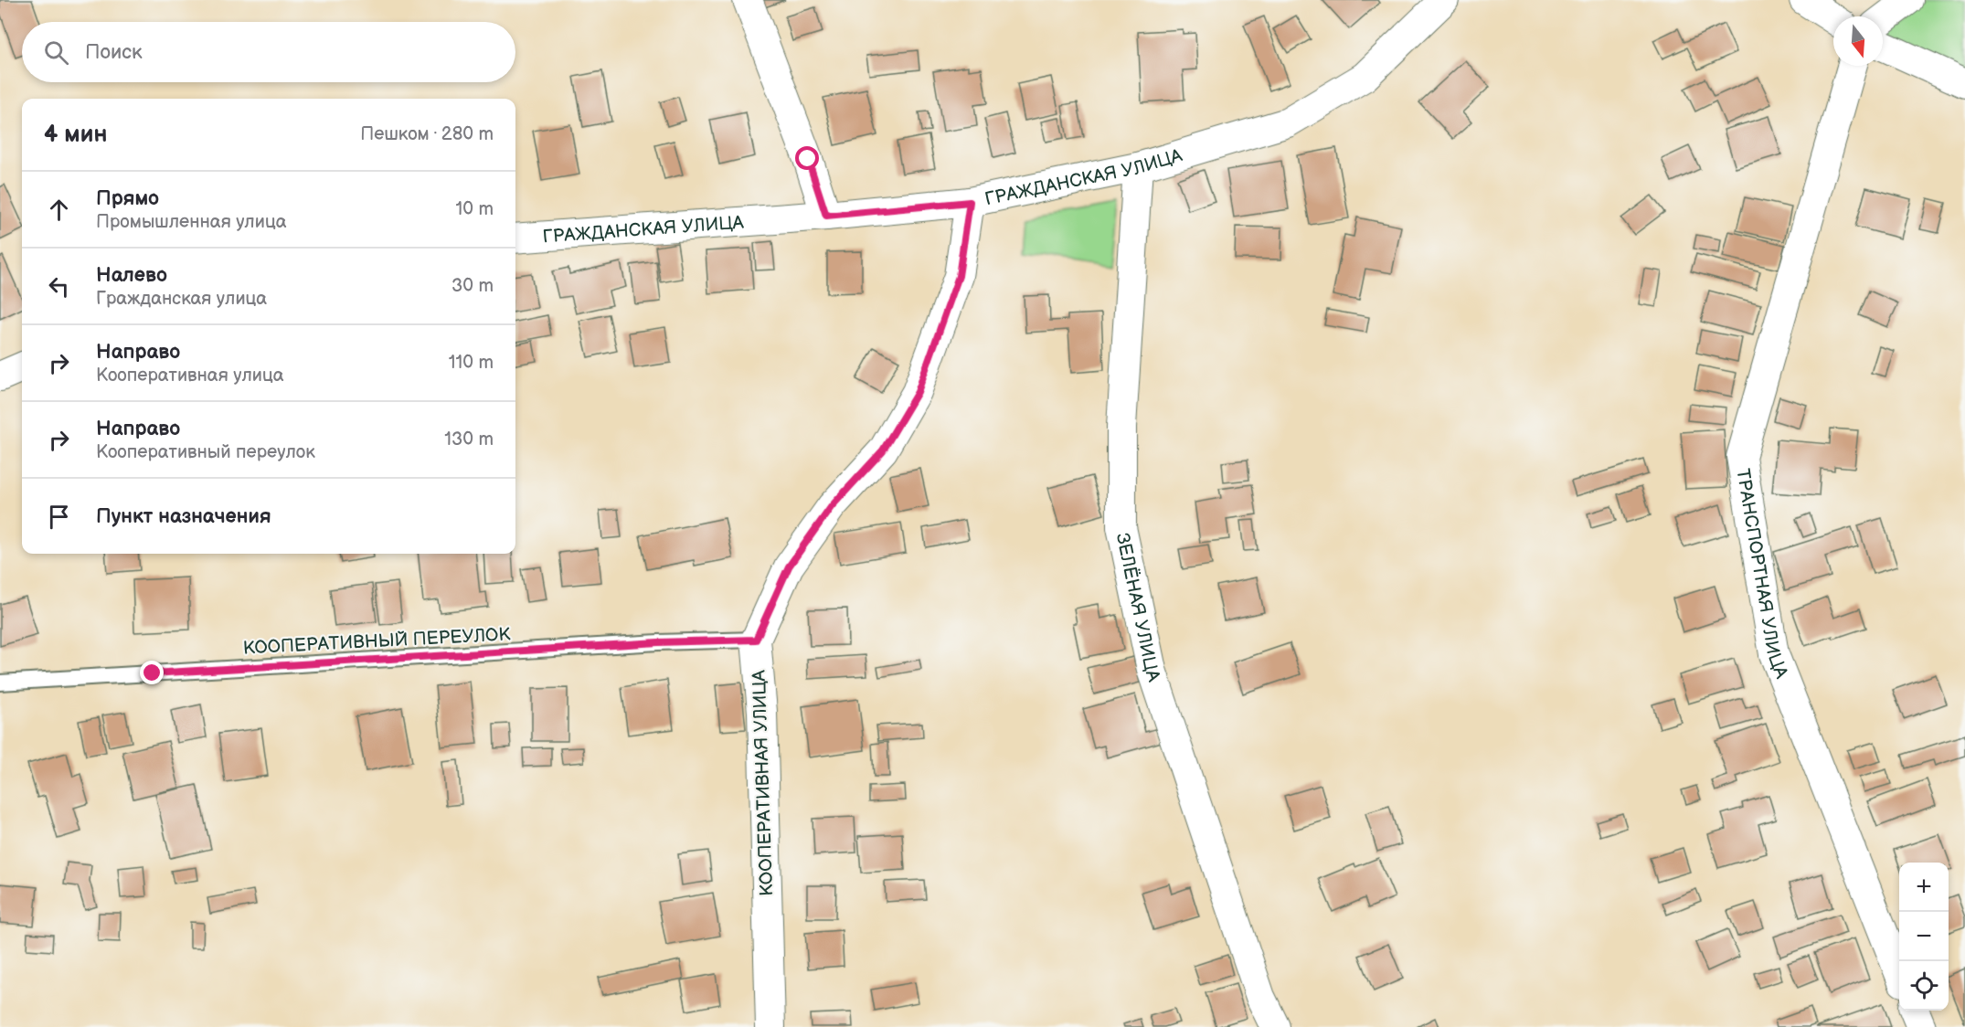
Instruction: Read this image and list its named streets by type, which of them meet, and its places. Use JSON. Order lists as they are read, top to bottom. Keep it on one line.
{"streets":{"street":["ГРАЖДАНСКАЯ УЛИЦА","ТРАНСПОРТНАЯ УЛИЦА","ЗЕЛЁНАЯ УЛИЦА","КООПЕРАТИВНАЯ УЛИЦА"],"lane":["КООПЕРАТИВНЫЙ ПЕРЕУЛОК"]},"crossings":[["ГРАЖДАНСКАЯ УЛИЦА","ЗЕЛЁНАЯ УЛИЦА"],["ГРАЖДАНСКАЯ УЛИЦА","КООПЕРАТИВНАЯ УЛИЦА"],["КООПЕРАТИВНЫЙ ПЕРЕУЛОК","КООПЕРАТИВНАЯ УЛИЦА"]],"north":"bottom","page":{"search":"Поиск","heading":["4 мин","Пешком · 280 m"],"list":[["Прямо","Промышленная улица","10 m"],["Налево","Гражданская улица","30 m"],["Направо","Кооперативная улица","110 m"],["Направо","Кооперативный переулок","130 m"],"Пункт назначения"],"map_buttons":["+","−"]}}
